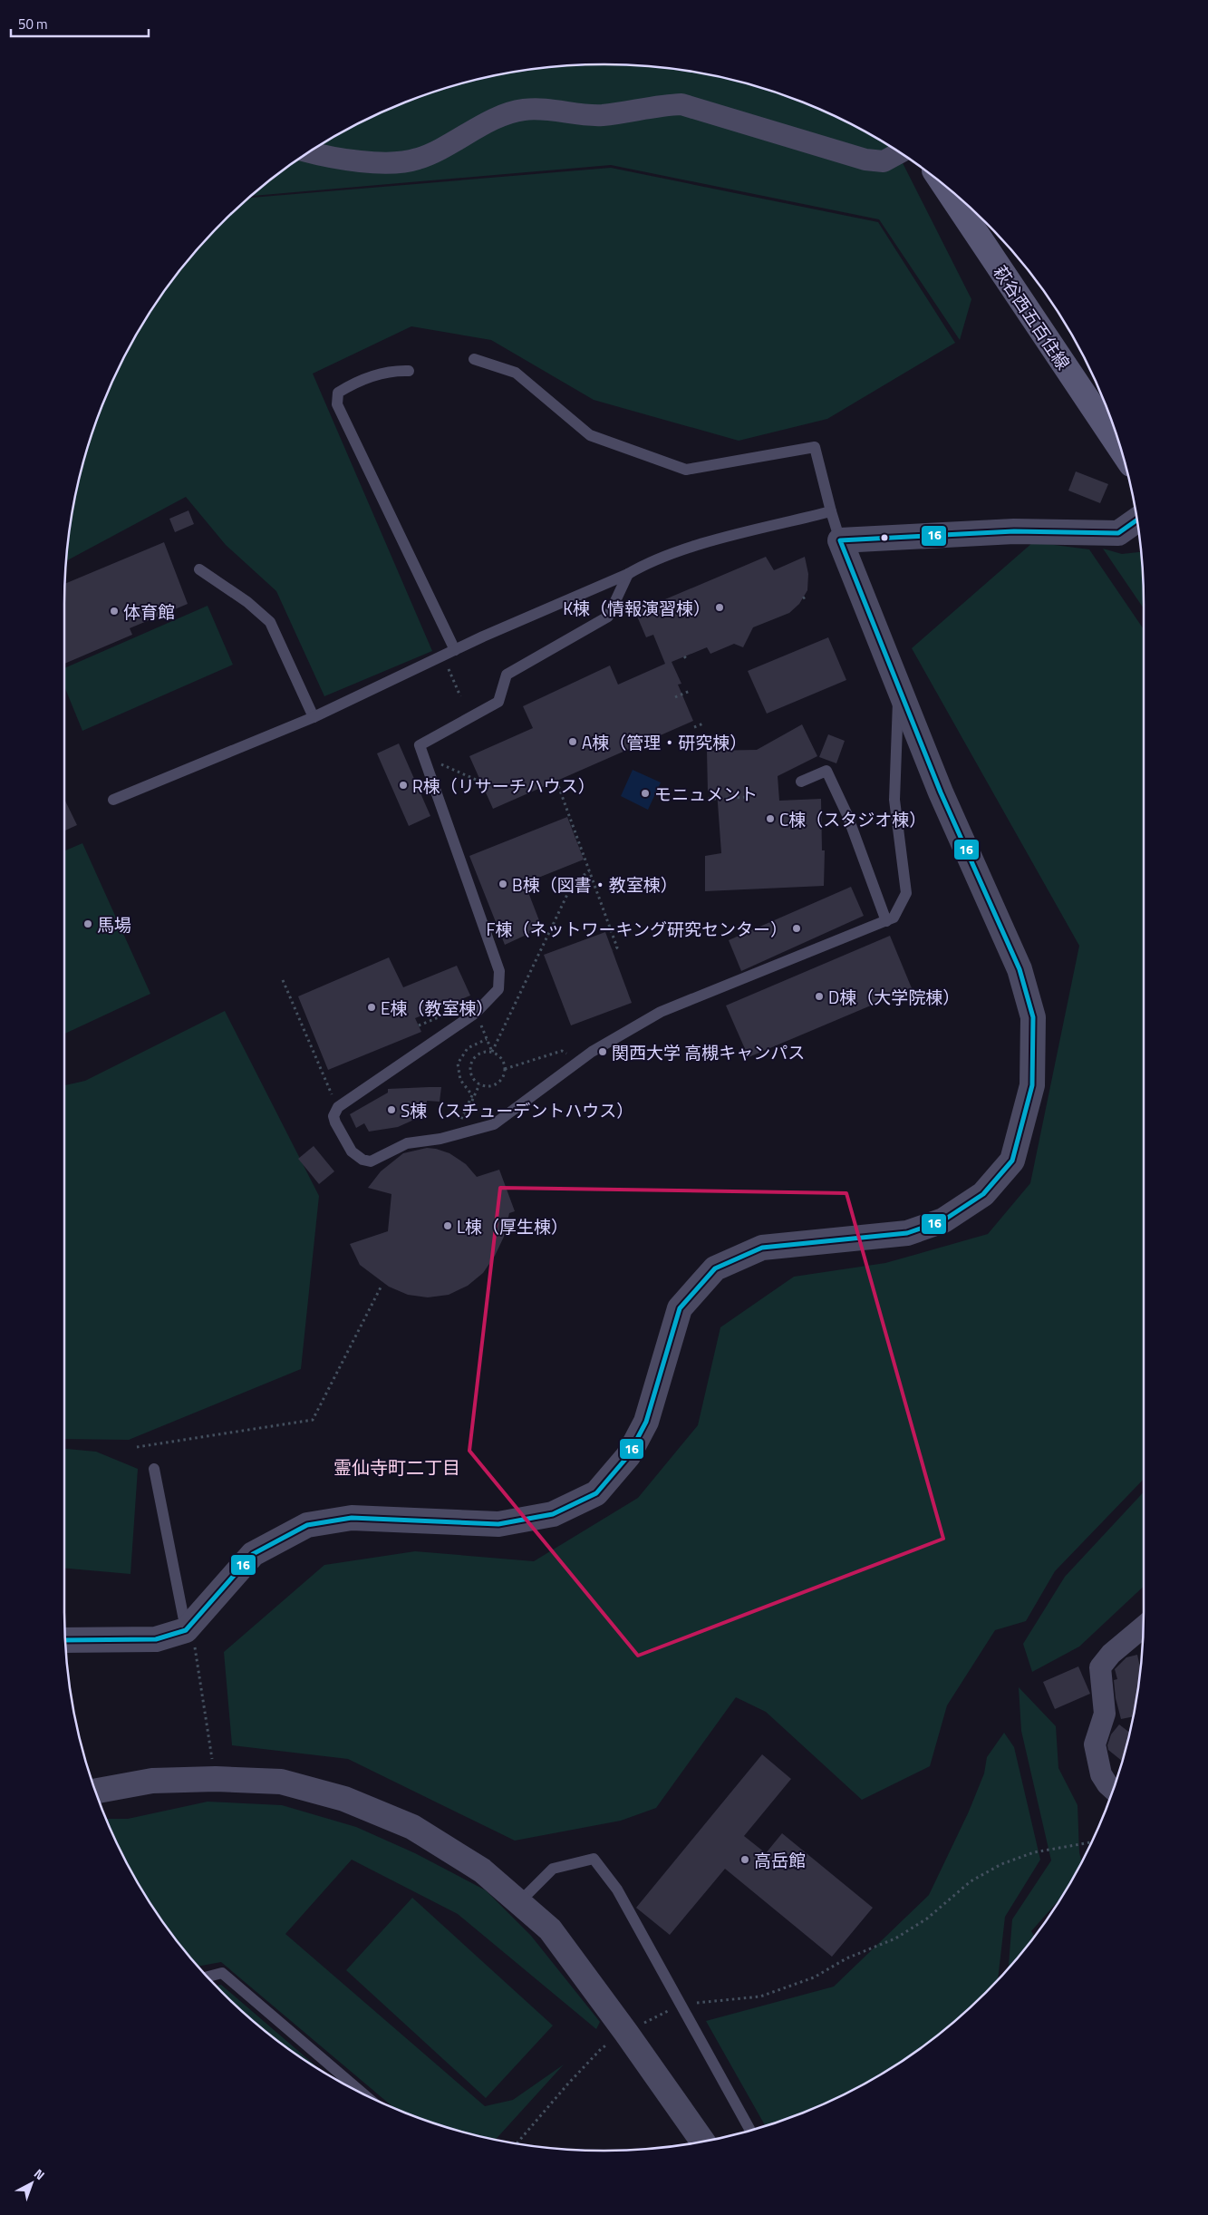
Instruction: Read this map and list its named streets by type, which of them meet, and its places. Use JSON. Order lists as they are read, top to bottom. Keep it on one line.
{"streets":{"main road":["萩谷西五百住線"]},"districts":["霊仙寺町二丁目"],"places":["K棟（情報演習棟）","体育館","A棟（管理・研究棟）","R棟（リサーチハウス）","モニュメント","C棟（スタジオ棟）","B棟（図書・教室棟）","馬場","F棟（ネットワーキング研究センター）","D棟（大学院棟）","E棟（教室棟）","関西大学 高槻キャンパス","S棟（スチューデントハウス）","L棟（厚生棟）","高岳館"],"lines":["transit line 16"],"scale_bar":"50 m","north":"top right"}
